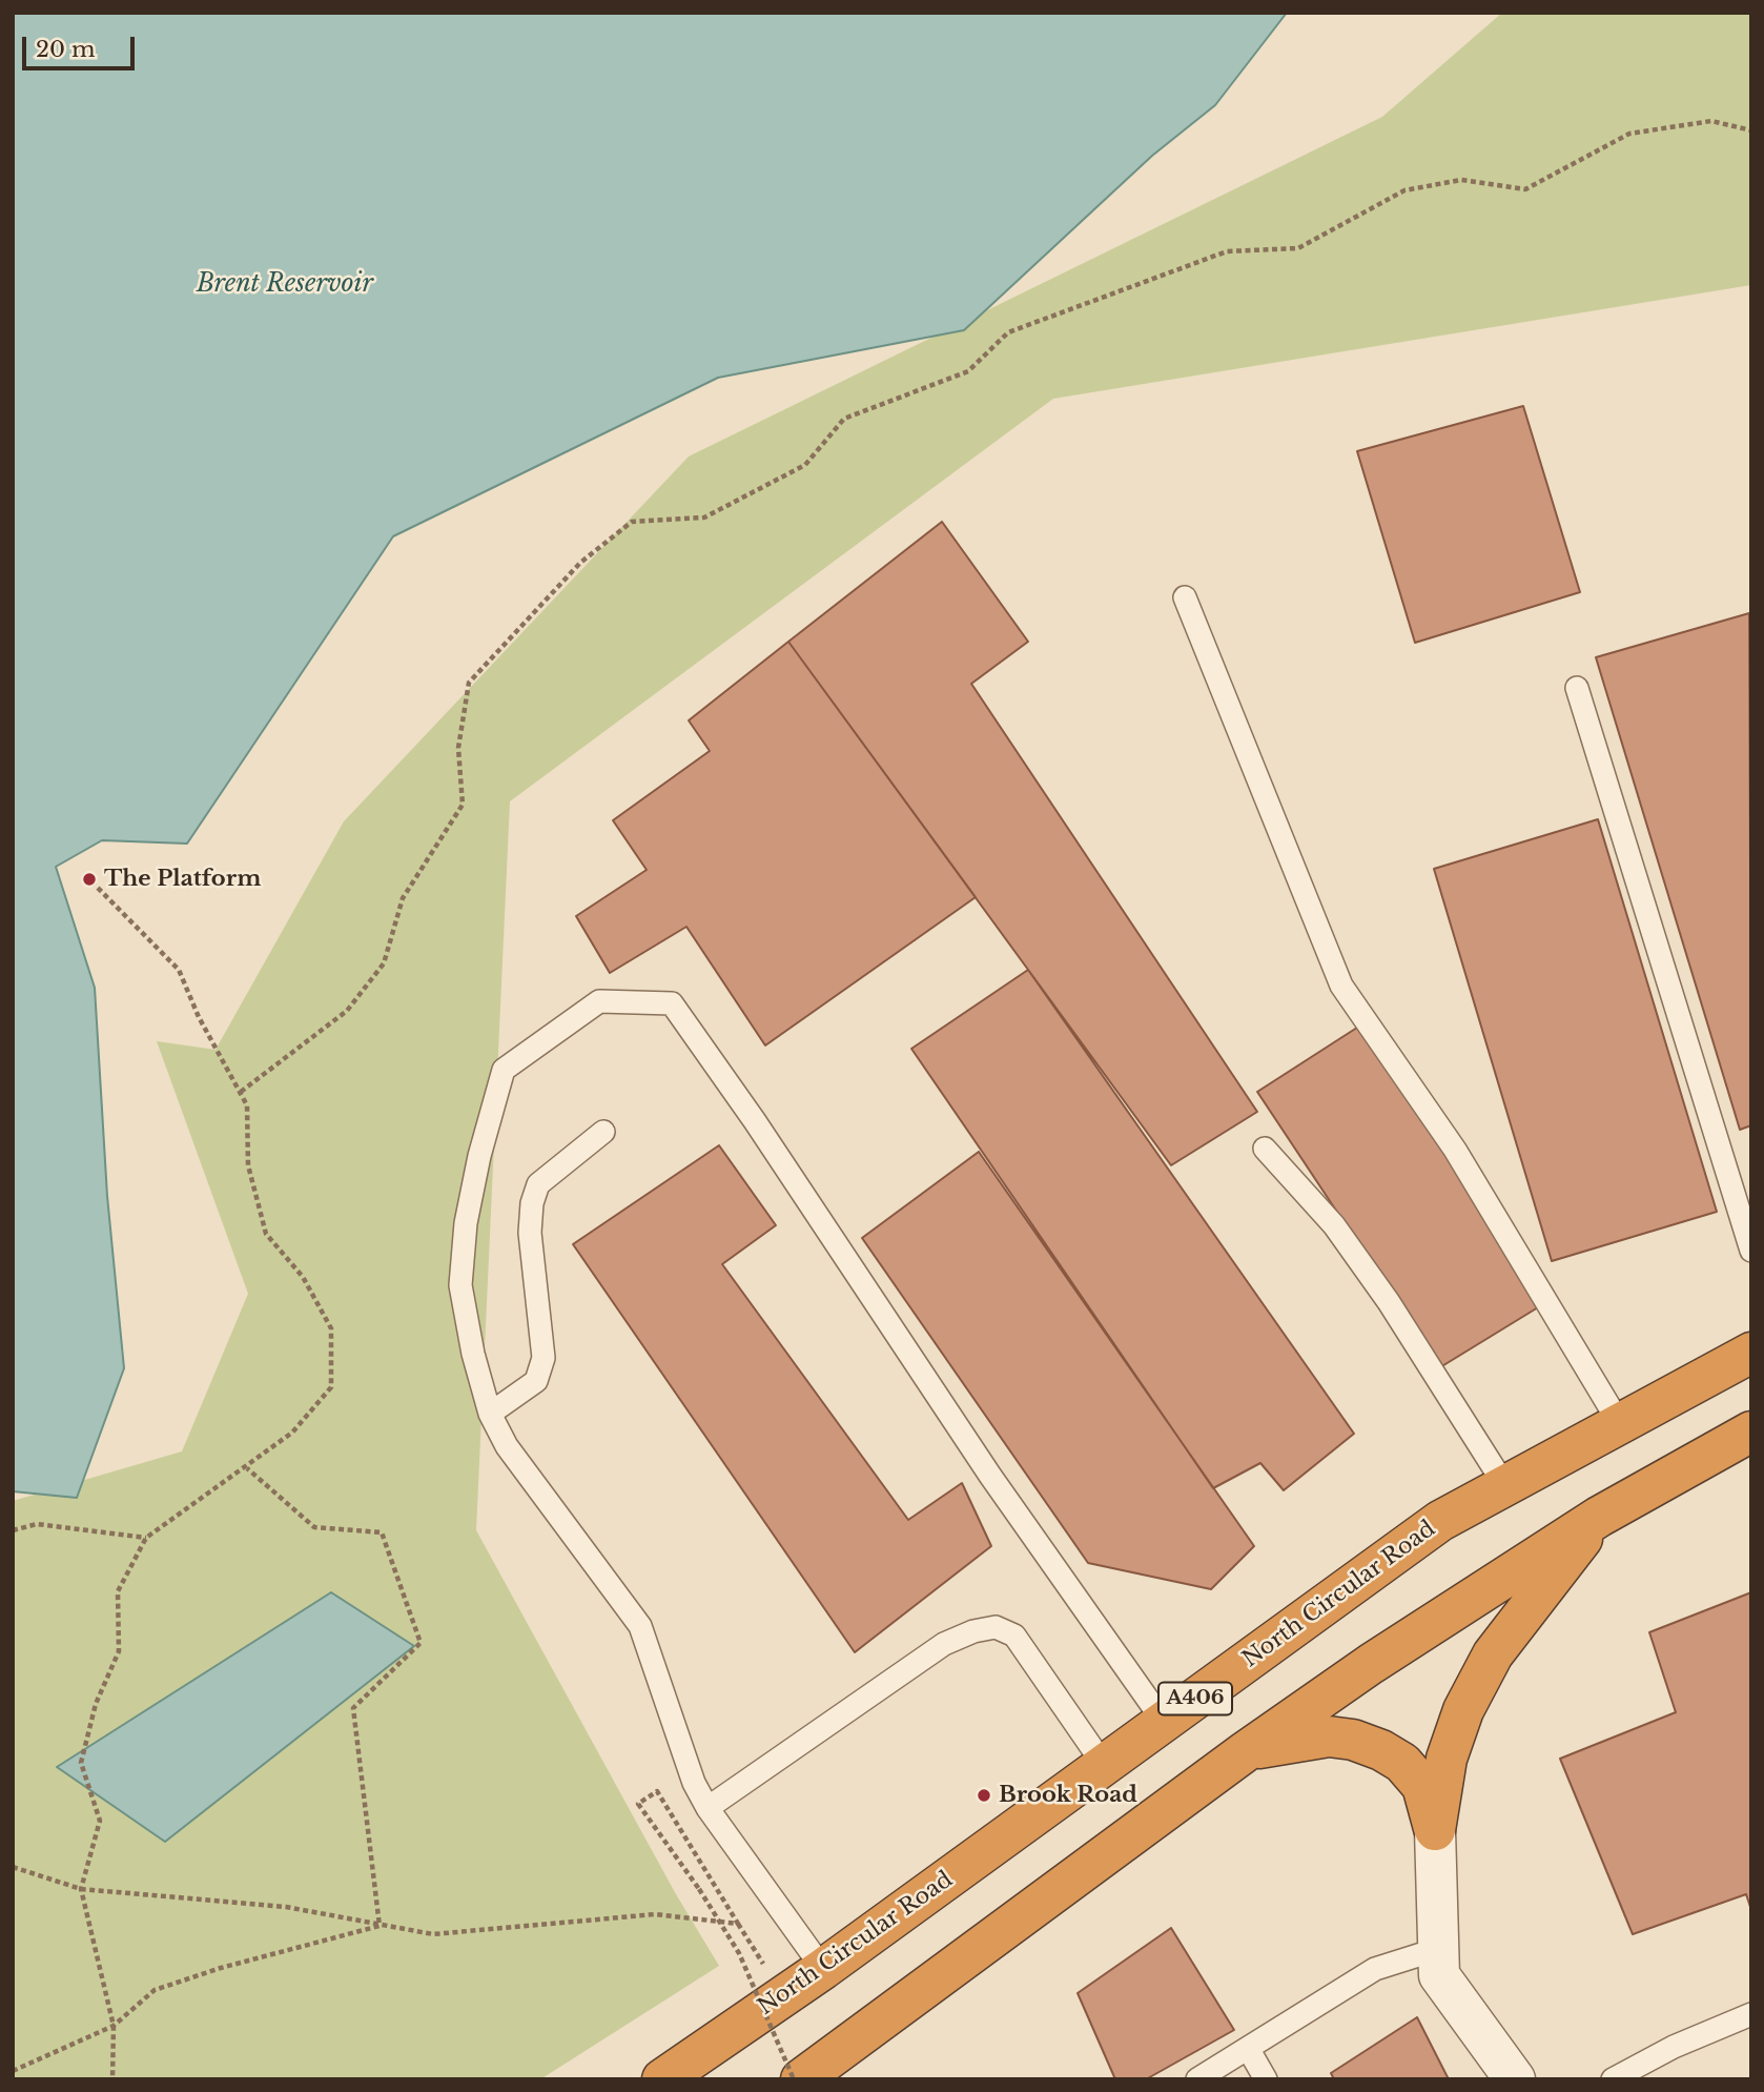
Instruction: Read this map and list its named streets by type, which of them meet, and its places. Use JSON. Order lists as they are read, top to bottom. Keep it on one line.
{"streets":{"highway":["North Circular Road","A406"]},"water":["Brent Reservoir"],"places":["The Platform","Brook Road"],"scale_bar":"20 m"}
